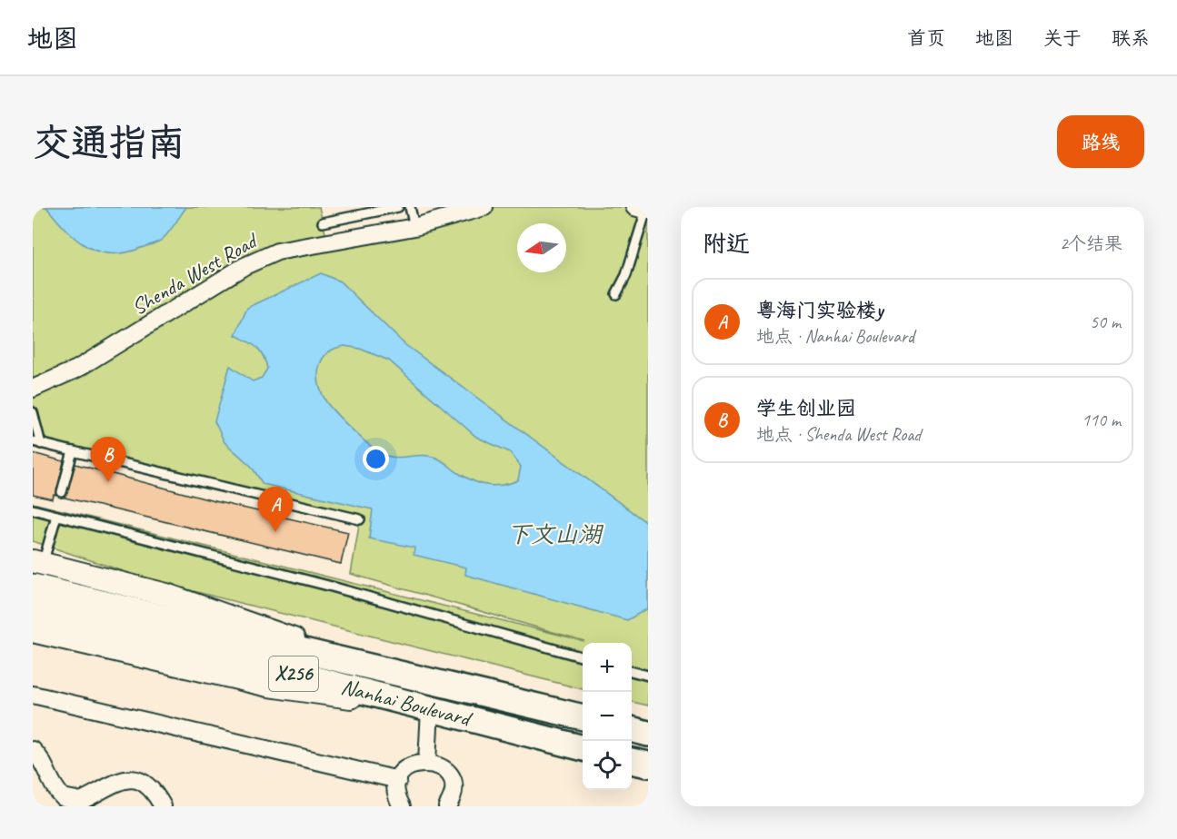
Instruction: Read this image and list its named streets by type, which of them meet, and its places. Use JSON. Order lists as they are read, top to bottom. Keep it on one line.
{"streets":{"main road":["X256","Nanhai Boulevard"],"street":["Shenda West Road"]},"water":["下文山湖"],"north":"left","page":{"header":"地图","nav":["首页","地图","关于","联系"],"buttons":"路线","title":"交通指南","heading":["附近","2个结果"],"list":[{"mark":"A","name":"粤海门实验楼y","note":"地点 · Nanhai Boulevard","value":"50 m"},{"mark":"B","name":"学生创业园","note":"地点 · Shenda West Road","value":"110 m"}],"pins":["B","A"],"map_buttons":["+","−"]}}
